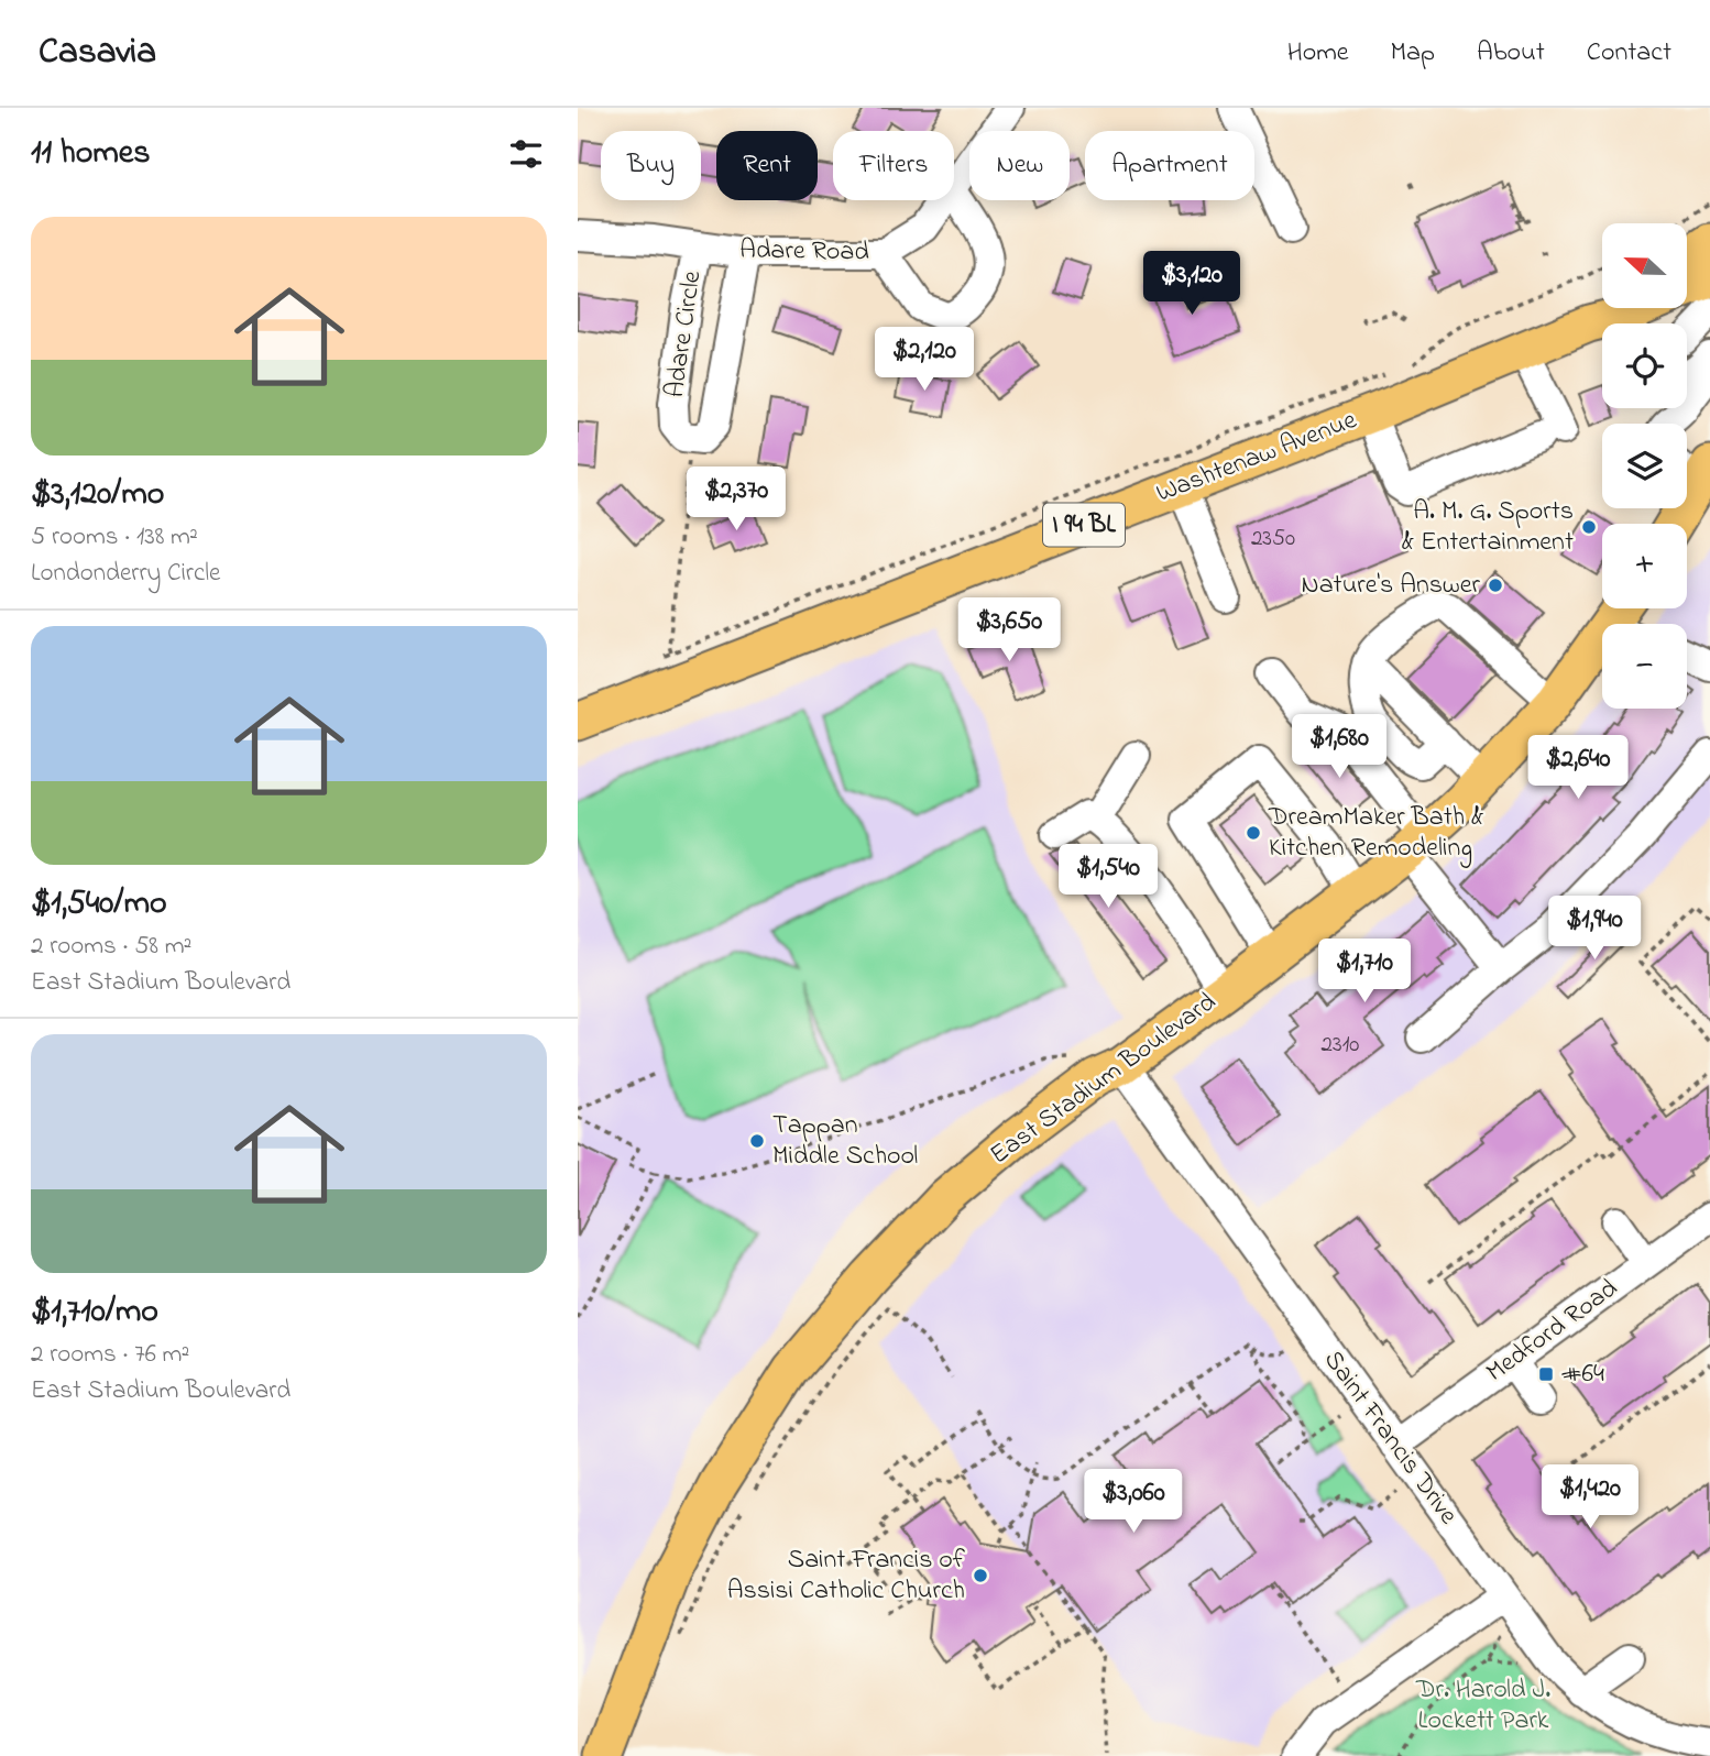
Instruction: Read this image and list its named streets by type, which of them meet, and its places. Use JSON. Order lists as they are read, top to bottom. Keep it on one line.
{"streets":{"main road":["Washtenaw Avenue","I 94 BL","East Stadium Boulevard"],"street":["Adare Road","Adare Circle","Medford Road","Saint Francis Drive"]},"crossings":[["Adare Road","Adare Circle"],["East Stadium Boulevard","Saint Francis Drive"],["Medford Road","Saint Francis Drive"]],"parks":["Dr. Harold J. Lockett Park"],"places":{"other":["A. M. G. Sports & Entertainment","Nature's Answer","DreamMaker Bath & Kitchen Remodeling","Tappan Middle School","Saint Francis of Assisi Catholic Church"],"transit":["#64"]},"house_numbers":["2350","2310"],"north":"left","page":{"header":"Casavia","nav":["Home","Map","About","Contact"],"heading":"11 homes","chip":["Buy","Rent","Filters","New","Apartment"],"list":[{"name":"$3,120/mo","note":"5 rooms · 138 m² · Londonderry Circle"},{"name":"$1,540/mo","note":"2 rooms · 58 m² · East Stadium Boulevard"},{"name":"$1,710/mo","note":"2 rooms · 76 m² · East Stadium Boulevard"}],"map_buttons":["+","−"],"price":["$3,120","$2,120","$2,370","$3,650","$1,680","$2,640","$1,540","$1,940","$1,710","$1,420","$3,060"]}}
